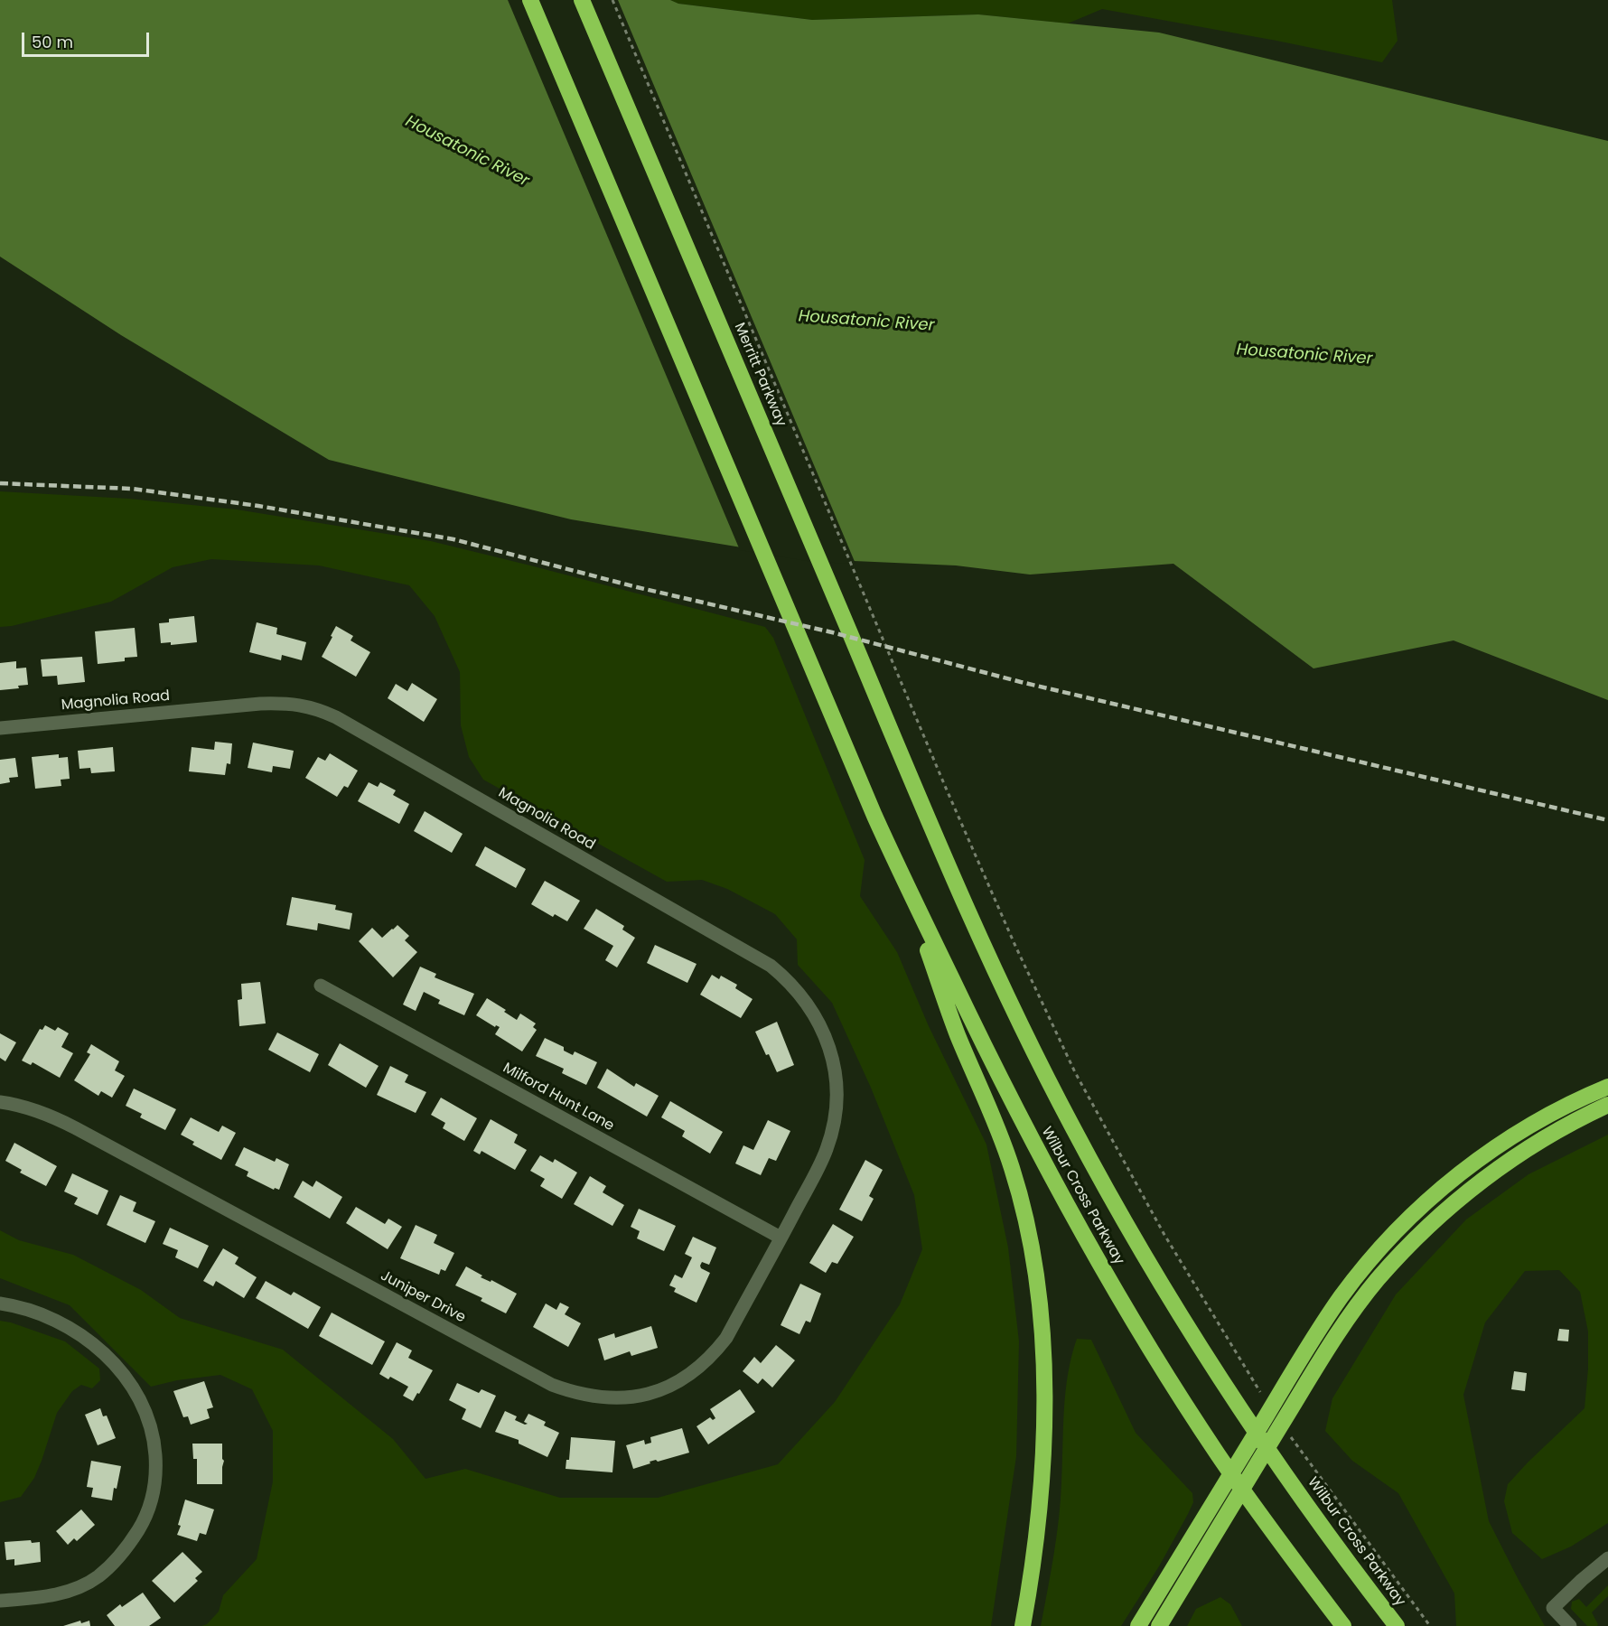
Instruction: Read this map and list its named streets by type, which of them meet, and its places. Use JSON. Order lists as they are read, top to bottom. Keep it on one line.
{"streets":{"highway":["Merritt Parkway","Wilbur Cross Parkway"],"street":["Magnolia Road","Milford Hunt Lane","Juniper Drive"]},"crossings":[["Merritt Parkway","Wilbur Cross Parkway"],["Magnolia Road","Milford Hunt Lane"],["Magnolia Road","Juniper Drive"],["Milford Hunt Lane","Juniper Drive"]],"water":["Housatonic River"],"scale_bar":"50 m"}
